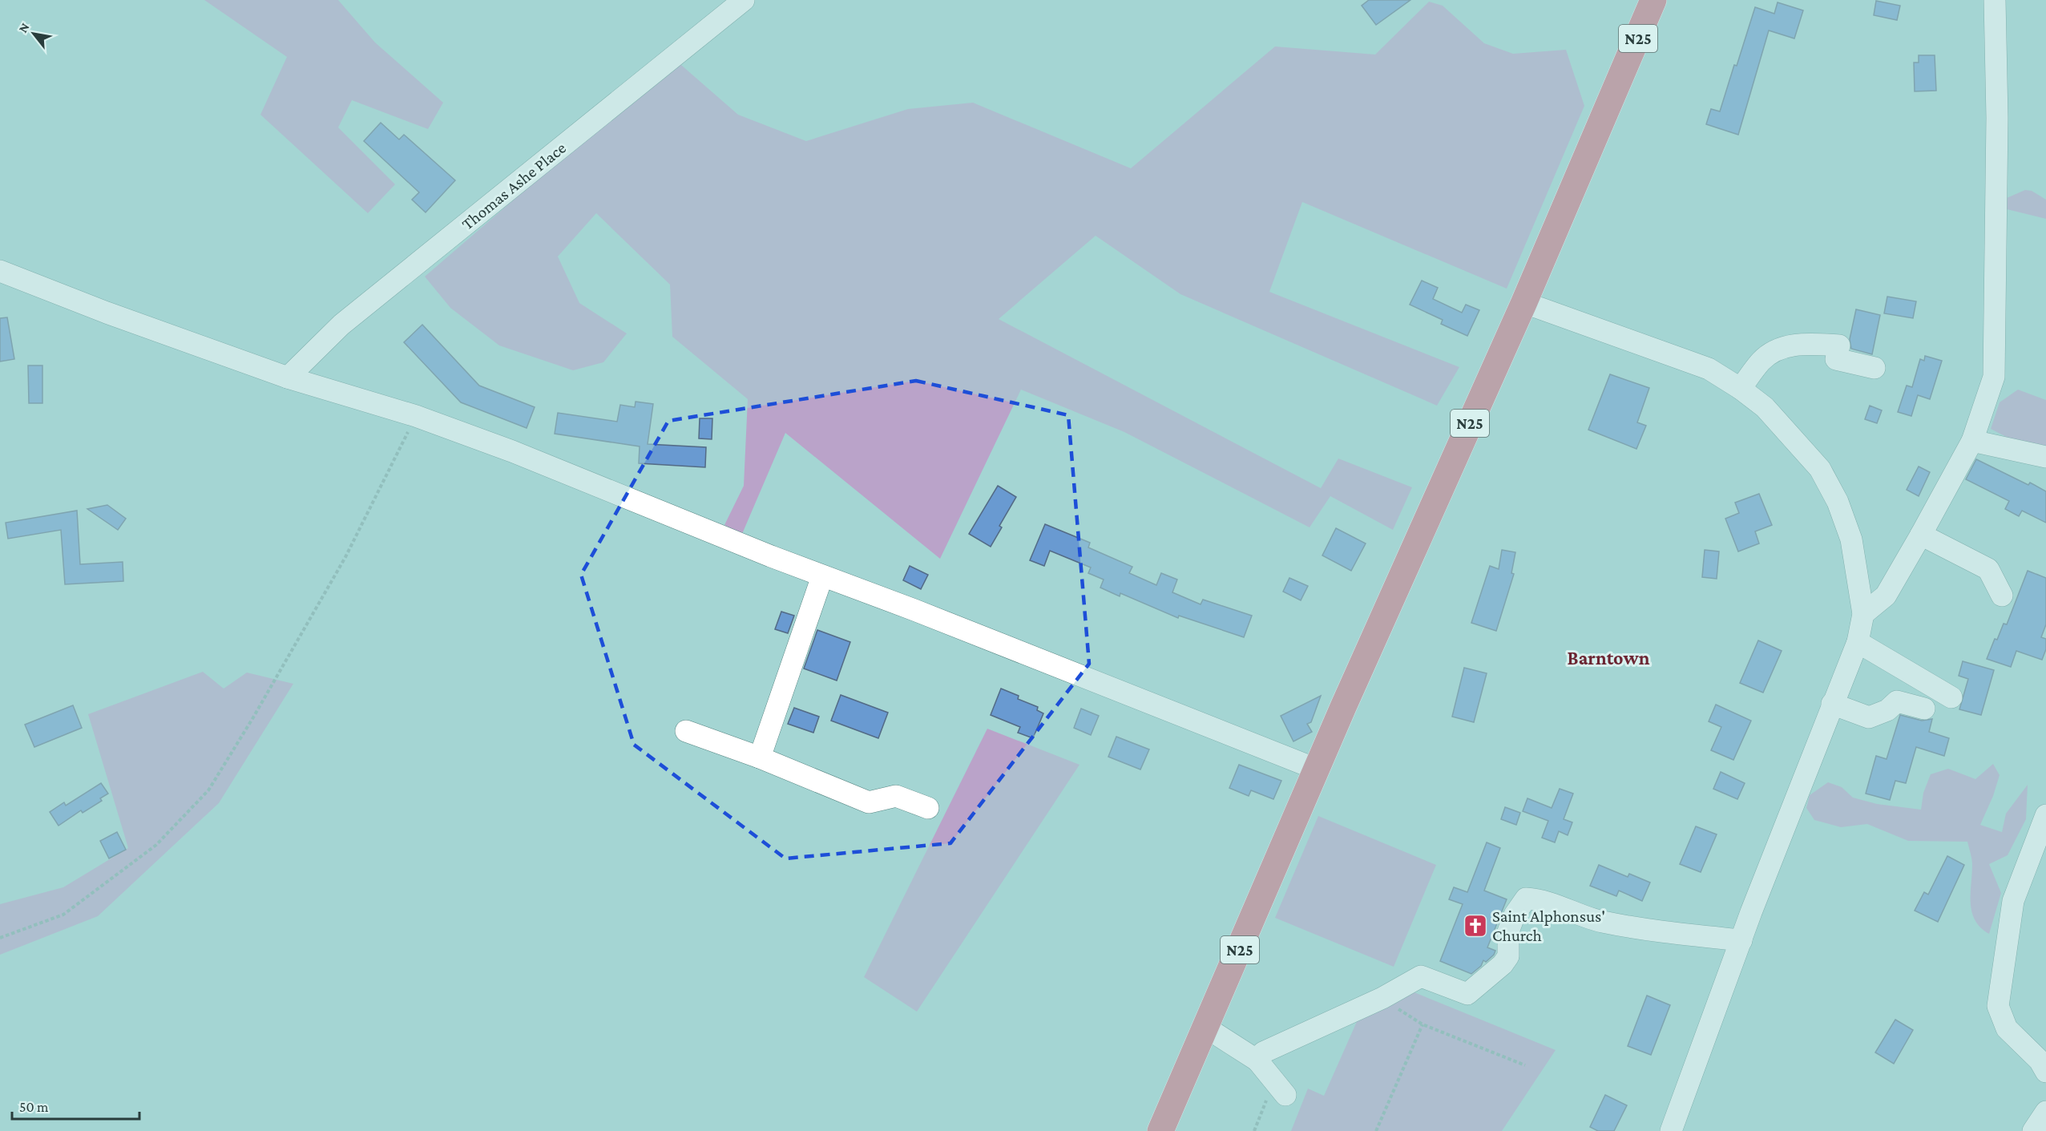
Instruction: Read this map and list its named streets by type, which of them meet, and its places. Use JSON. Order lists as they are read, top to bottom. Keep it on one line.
{"streets":{"highway":["N25"],"street":["Thomas Ashe Place"]},"districts":["Barntown"],"places":{"church":["Saint Alphonsus' Church"]},"scale_bar":"50 m","north":"top left"}
